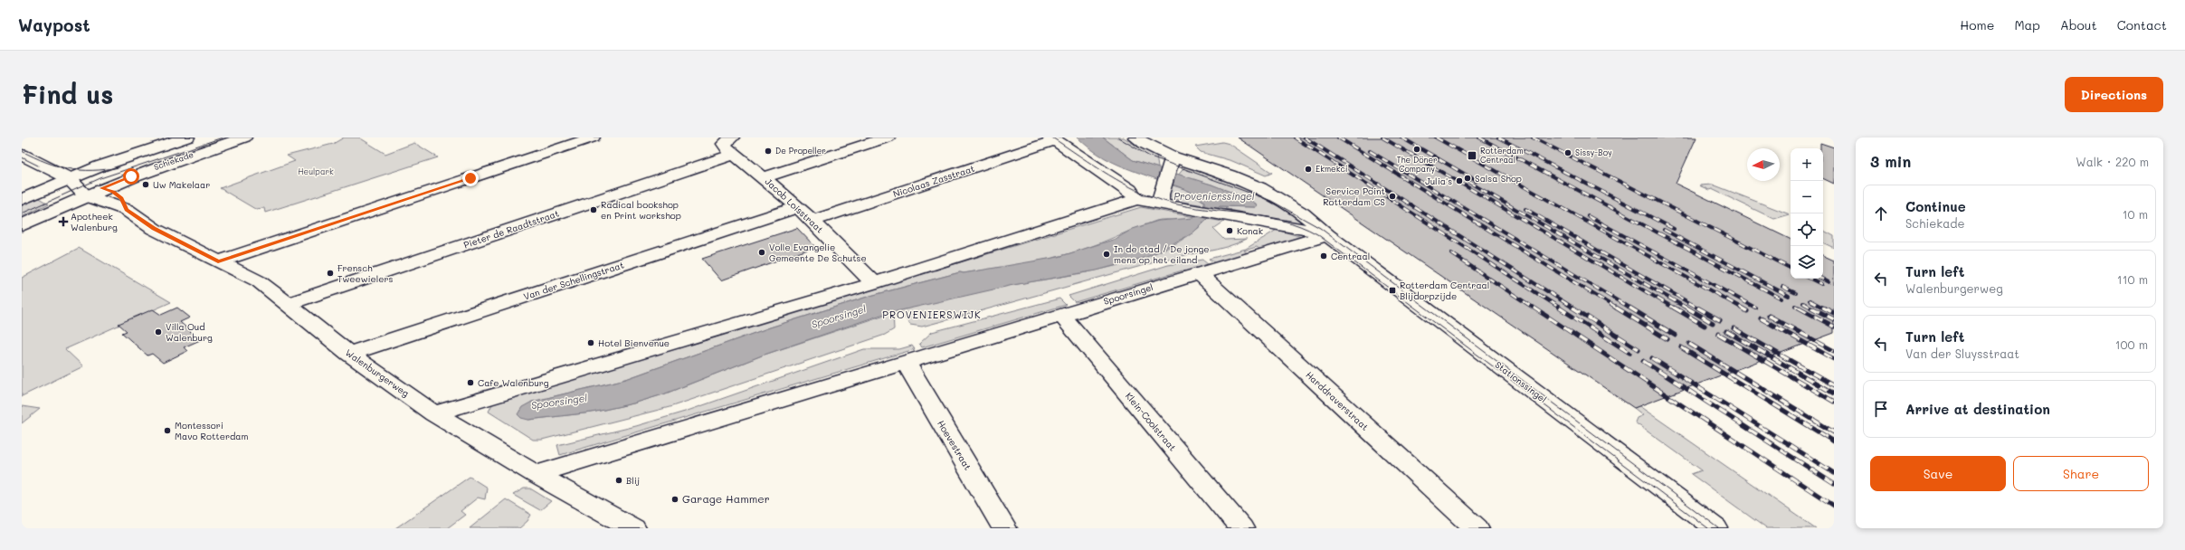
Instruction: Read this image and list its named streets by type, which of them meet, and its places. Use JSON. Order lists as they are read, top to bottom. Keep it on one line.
{"streets":{"street":["Schiekade","Nicolaas Zasstraat","Jacob Loisstraat","Pieter de Raadtstraat","Van der Schellingstraat","Spoorsingel","Walenburgerweg","Stationssingel","Harddraverstraat","Klein-Coolstraat","Hoevestraat"]},"crossings":[["Schiekade","Walenburgerweg"],["Nicolaas Zasstraat","Jacob Loisstraat"],["Jacob Loisstraat","Pieter de Raadtstraat"],["Jacob Loisstraat","Van der Schellingstraat"],["Pieter de Raadtstraat","Walenburgerweg"],["Van der Schellingstraat","Walenburgerweg"],["Spoorsingel","Walenburgerweg"],["Spoorsingel","Stationssingel"],["Spoorsingel","Harddraverstraat"],["Spoorsingel","Klein-Coolstraat"],["Spoorsingel","Hoevestraat"]],"districts":["PROVENIERSWIJK"],"water":["Provenierssingel","Spoorsingel"],"parks":["Heulpark"],"places":{"other":["The Döner Company","De Propeller","Sissy-Boy","Ekmekci","Salsa Shop","Julia's","Uw Makelaar","Service Point Rotterdam CS","Radical bookshop en Print workshop","Konak","Volle Evangelie Gemeente De Schutse","In de stad / De jonge mens op het eiland","Centraal","Frensch Tweewielers","Villa Oud Walenburg","Hotel Bienvenue","Cafe Walenburg","Montessori Mavo Rotterdam","Blij","Garage Hammer"],"transit":["Rotterdam Centraal","Rotterdam Centraal Blijdorpzijde"],"health":["Apotheek Walenburg"]},"north":"left","page":{"header":"Waypost","nav":["Home","Map","About","Contact"],"buttons":["Directions",["Save","Share"]],"title":"Find us","heading":["3 min","Walk · 220 m"],"map_buttons":["+","−"],"list":[["Continue","Schiekade","10 m"],["Turn left","Walenburgerweg","110 m"],["Turn left","Van der Sluysstraat","100 m"],"Arrive at destination"]}}
